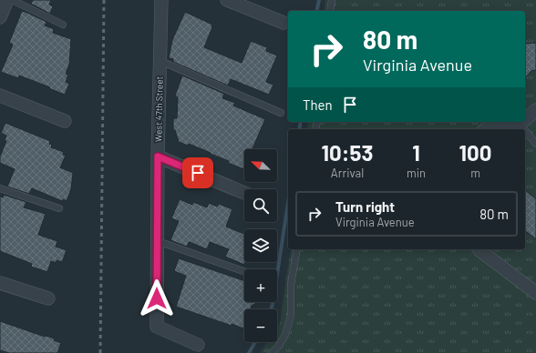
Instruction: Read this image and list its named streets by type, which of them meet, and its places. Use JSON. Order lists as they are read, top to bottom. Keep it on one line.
{"streets":{"street":["West 47th Street"]},"north":"top left","page":{"turn":["80 m","Virginia Avenue"],"then":"Then","eta":["10:53","Arrival","1","min","100","m"],"map_buttons":["+","−"],"list":[{"name":"Turn right","note":"Virginia Avenue","value":"80 m"}]}}
